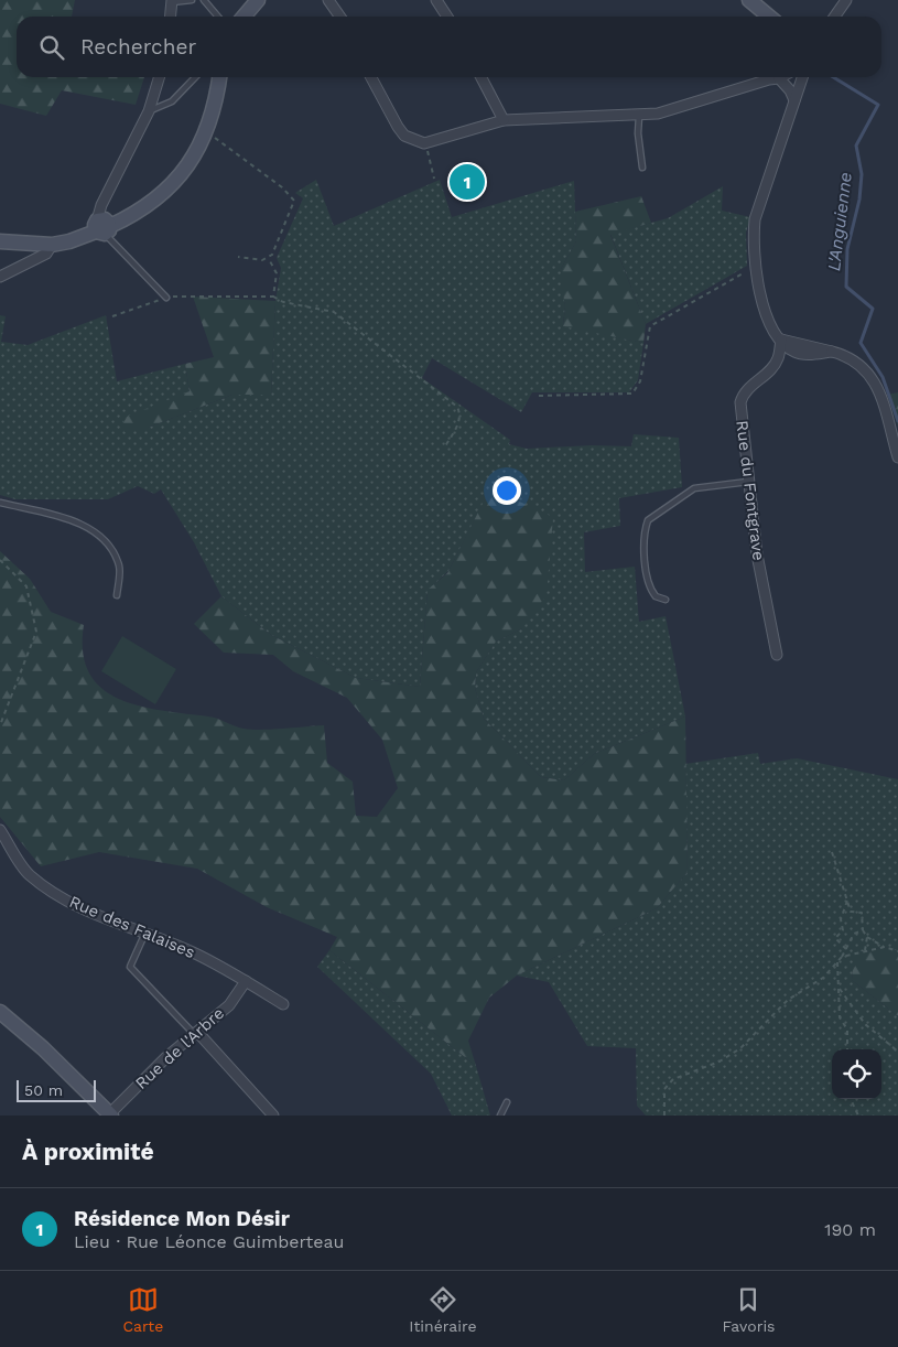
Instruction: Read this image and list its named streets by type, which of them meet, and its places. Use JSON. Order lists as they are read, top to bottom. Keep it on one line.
{"streets":{"street":["Rue du Fontgrave","Rue des Falaises","Rue de l'Arbre"]},"crossings":[["Rue des Falaises","Rue de l'Arbre"]],"water":["L'Anguienne"],"scale_bar":"50 m","page":{"search":"Rechercher","pins":"1","scale":"50 m","heading":"À proximité","list":[{"mark":"1","name":"Résidence Mon Désir","note":"Lieu · Rue Léonce Guimberteau","value":"190 m"}],"nav":["Carte","Itinéraire","Favoris"]}}
